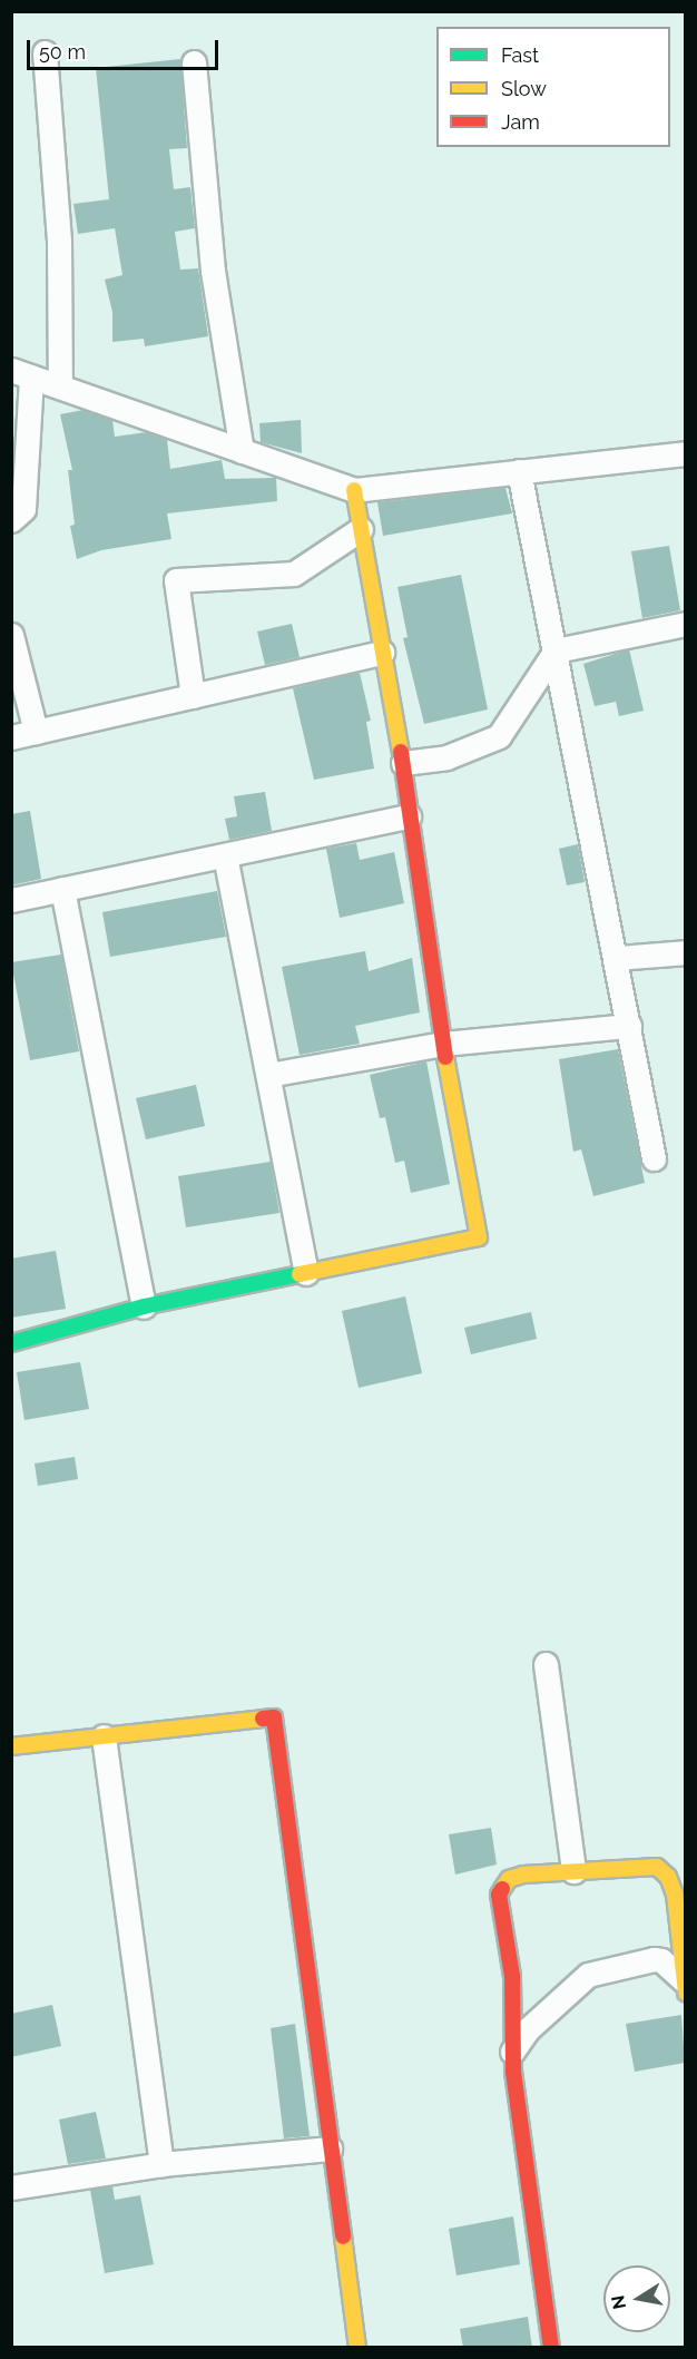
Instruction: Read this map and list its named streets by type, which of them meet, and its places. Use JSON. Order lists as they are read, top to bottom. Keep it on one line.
{"legend":["Fast","Slow","Jam"],"scale_bar":"50 m","north":"left"}
